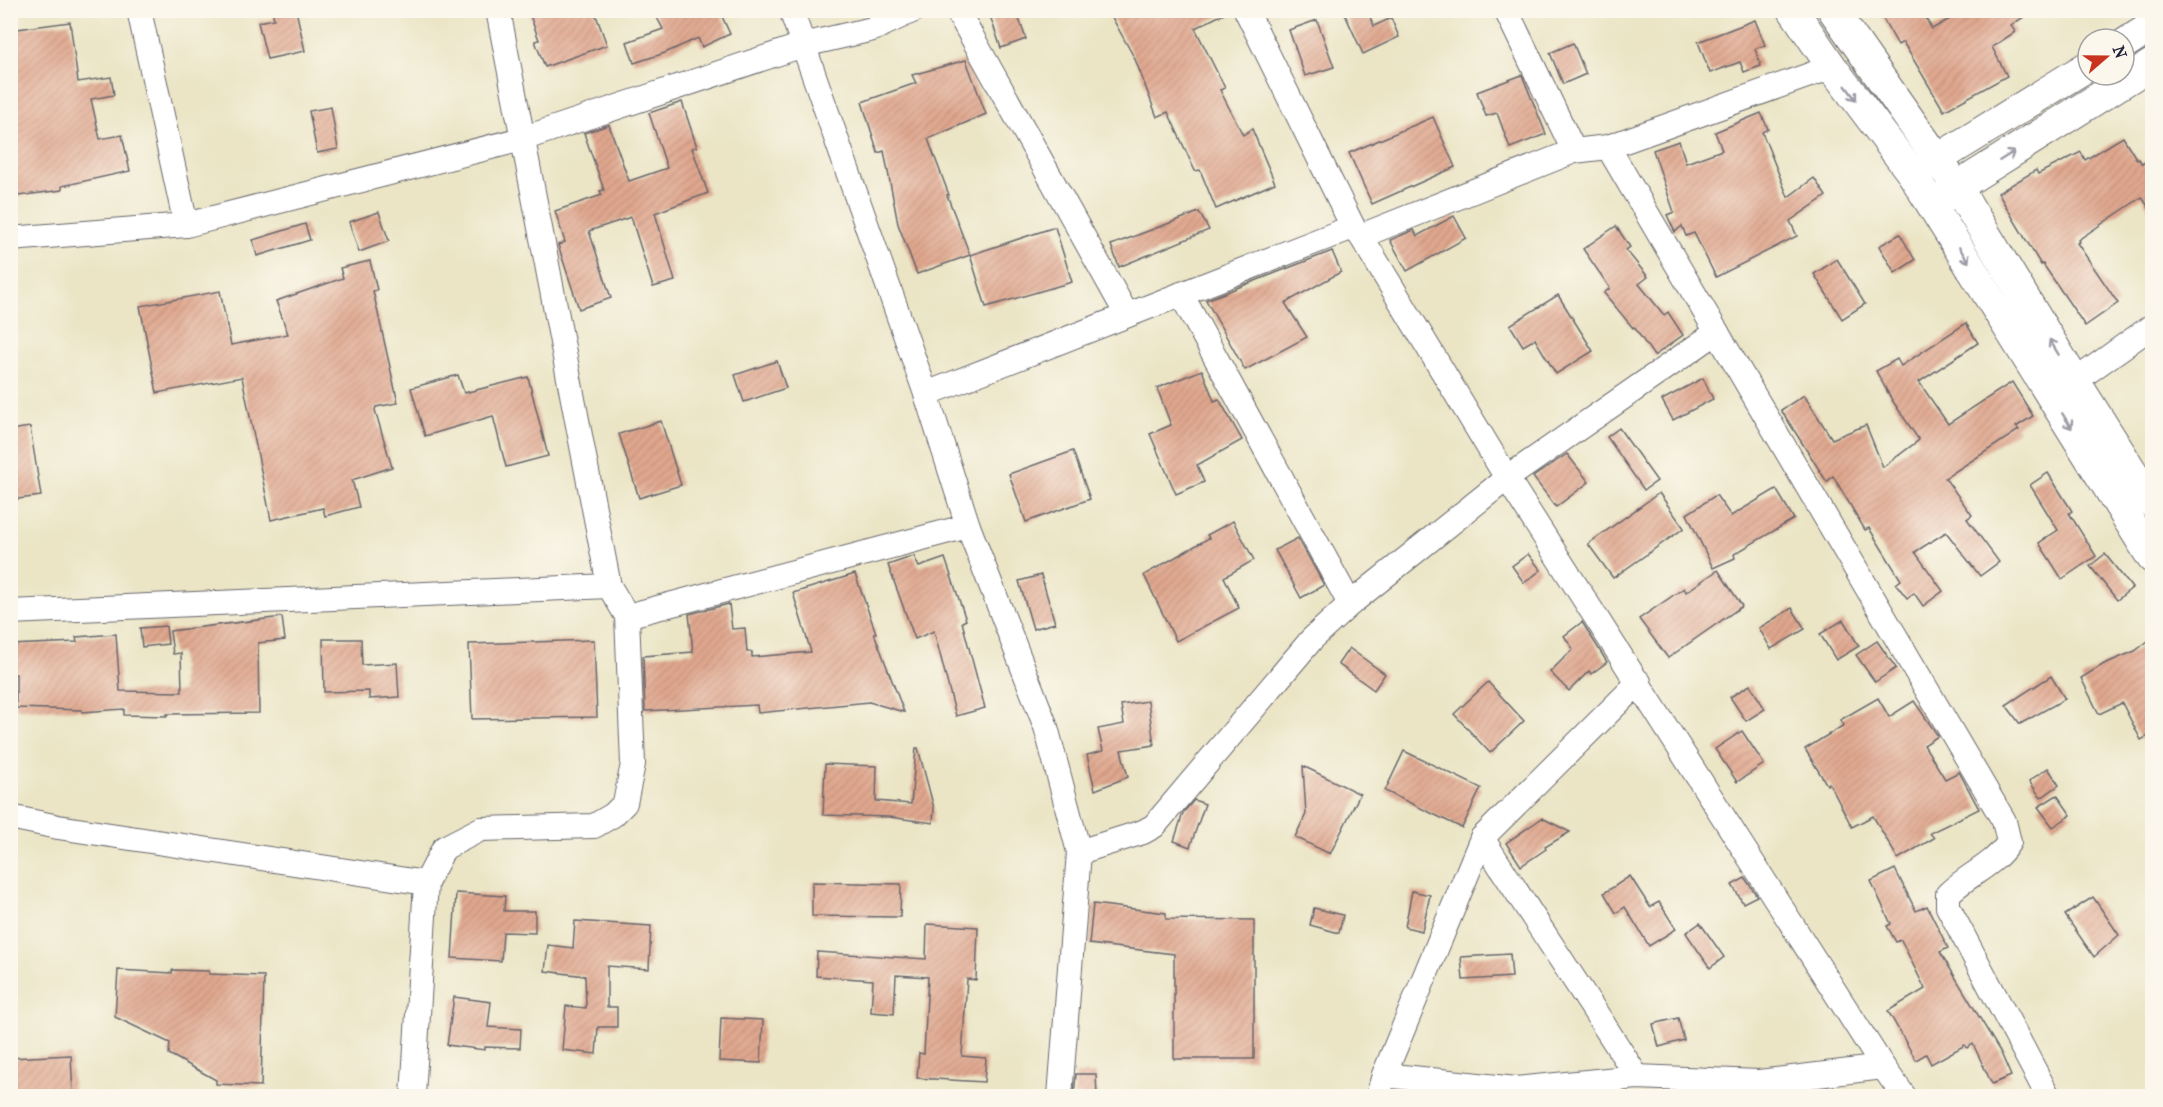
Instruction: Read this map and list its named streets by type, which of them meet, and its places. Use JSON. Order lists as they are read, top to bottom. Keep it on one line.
{"north":"right"}
